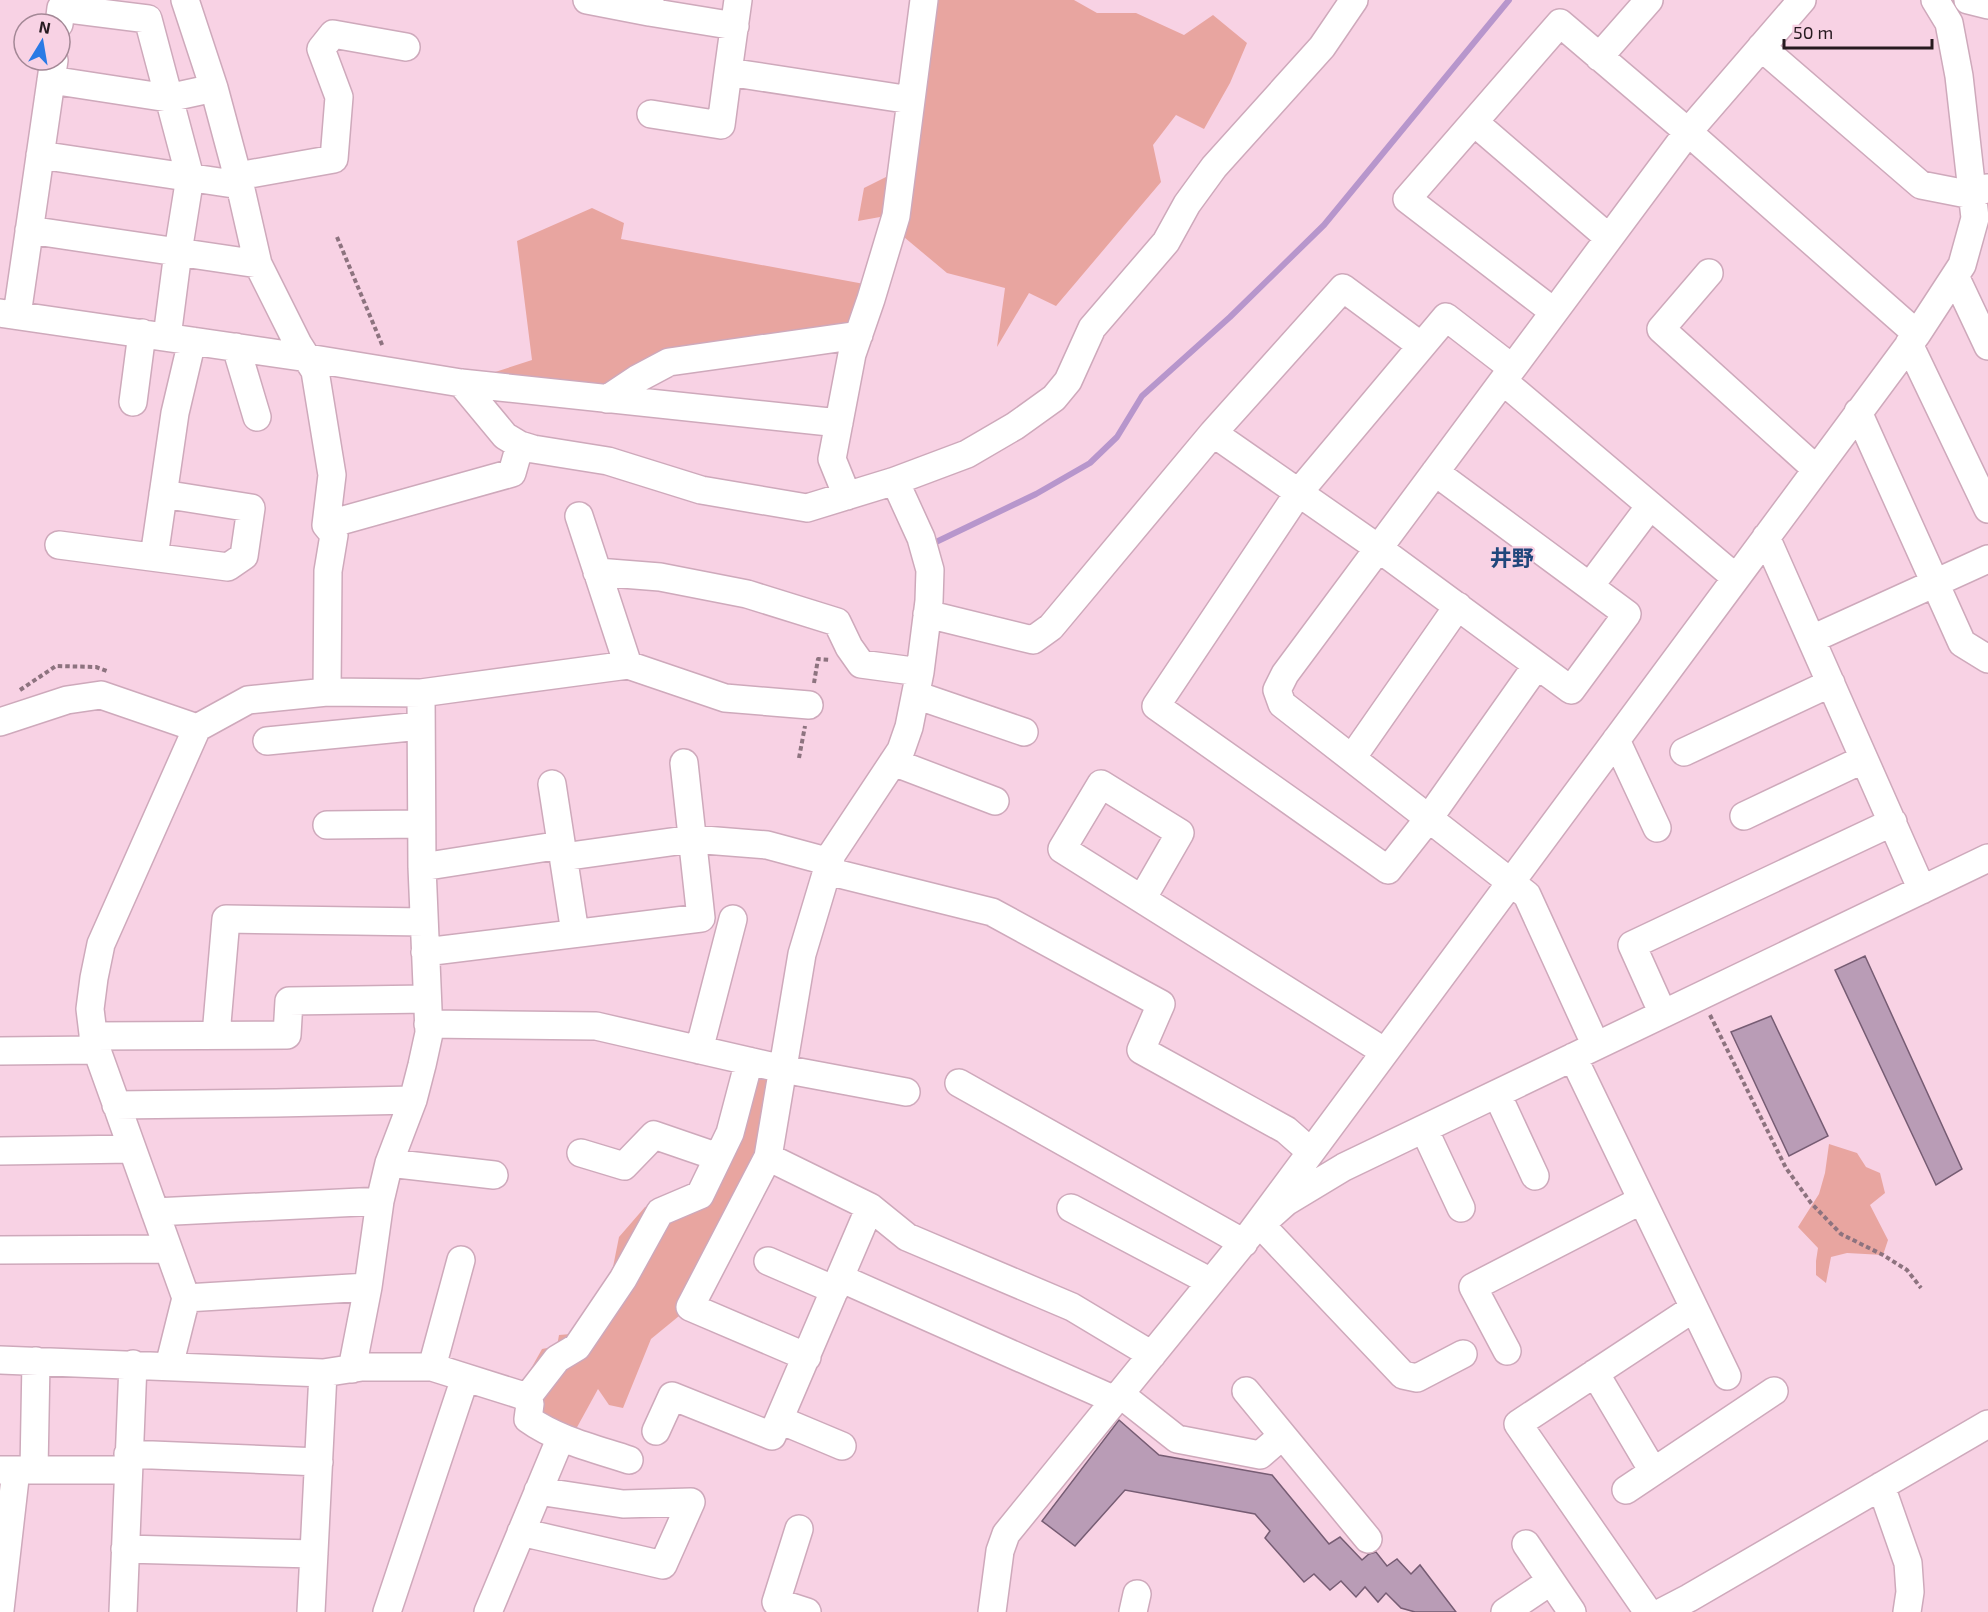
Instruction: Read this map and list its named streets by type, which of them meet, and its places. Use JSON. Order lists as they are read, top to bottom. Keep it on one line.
{"districts":["井野"],"scale_bar":"50 m","north":"top"}
